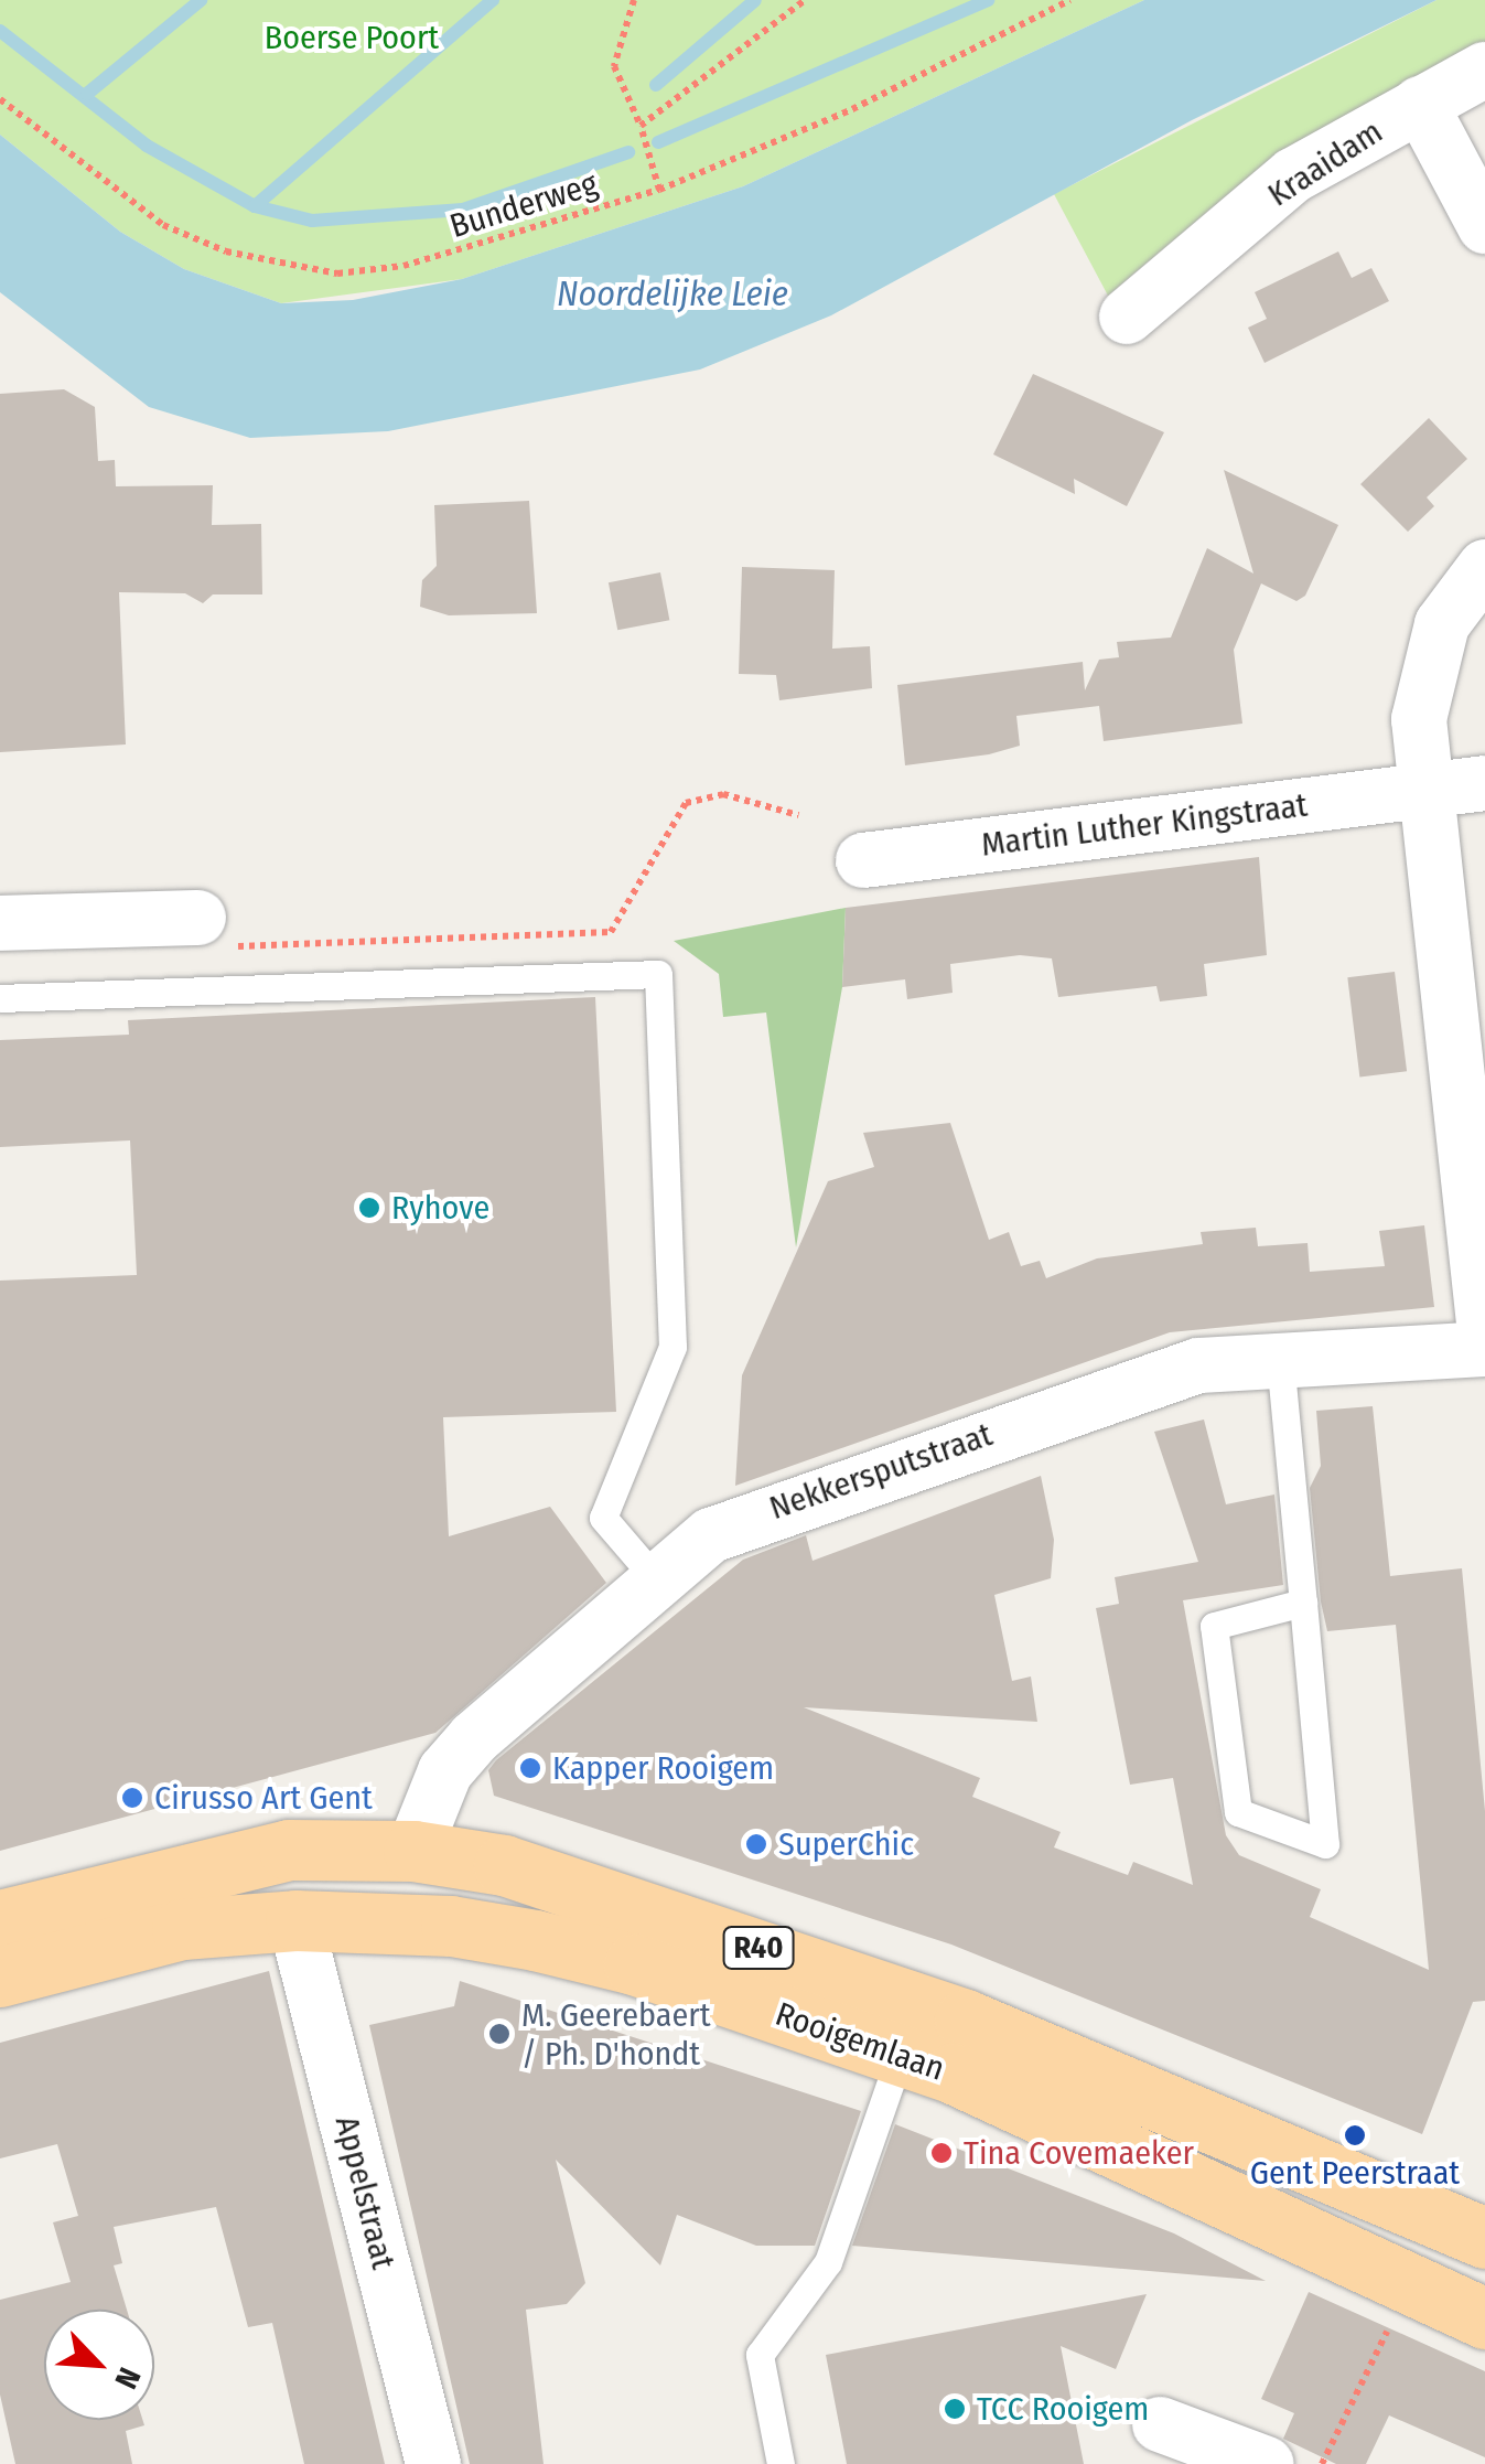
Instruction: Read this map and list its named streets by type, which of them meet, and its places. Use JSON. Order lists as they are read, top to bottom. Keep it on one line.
{"streets":{"main road":["R40","Rooigemlaan"],"street":["Kraaidam","Martin Luther Kingstraat","Nekkersputstraat","Appelstraat"],"path":["Bunderweg"]},"crossings":[["Nekkersputstraat","Rooigemlaan"],["Rooigemlaan","Appelstraat"]],"water":["Noordelijke Leie"],"parks":["Boerse Poort"],"places":["Ryhove","Kapper Rooigem","Cirusso Art Gent","SuperChic","M. Geerebaert / Ph. D'hondt","Gent Peerstraat","Tina Covemaeker","TCC Rooigem"],"north":"bottom right"}
